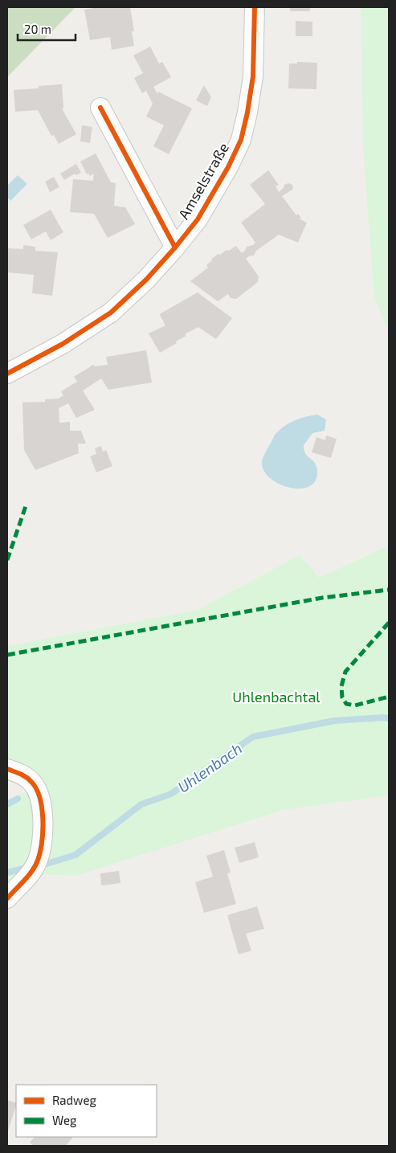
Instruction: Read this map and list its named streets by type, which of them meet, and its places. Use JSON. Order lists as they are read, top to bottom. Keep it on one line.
{"streets":{"street":["Amselstraße"]},"water":["Uhlenbach"],"parks":["Uhlenbachtal"],"legend":["Radweg","Weg"],"scale_bar":"20 m"}
